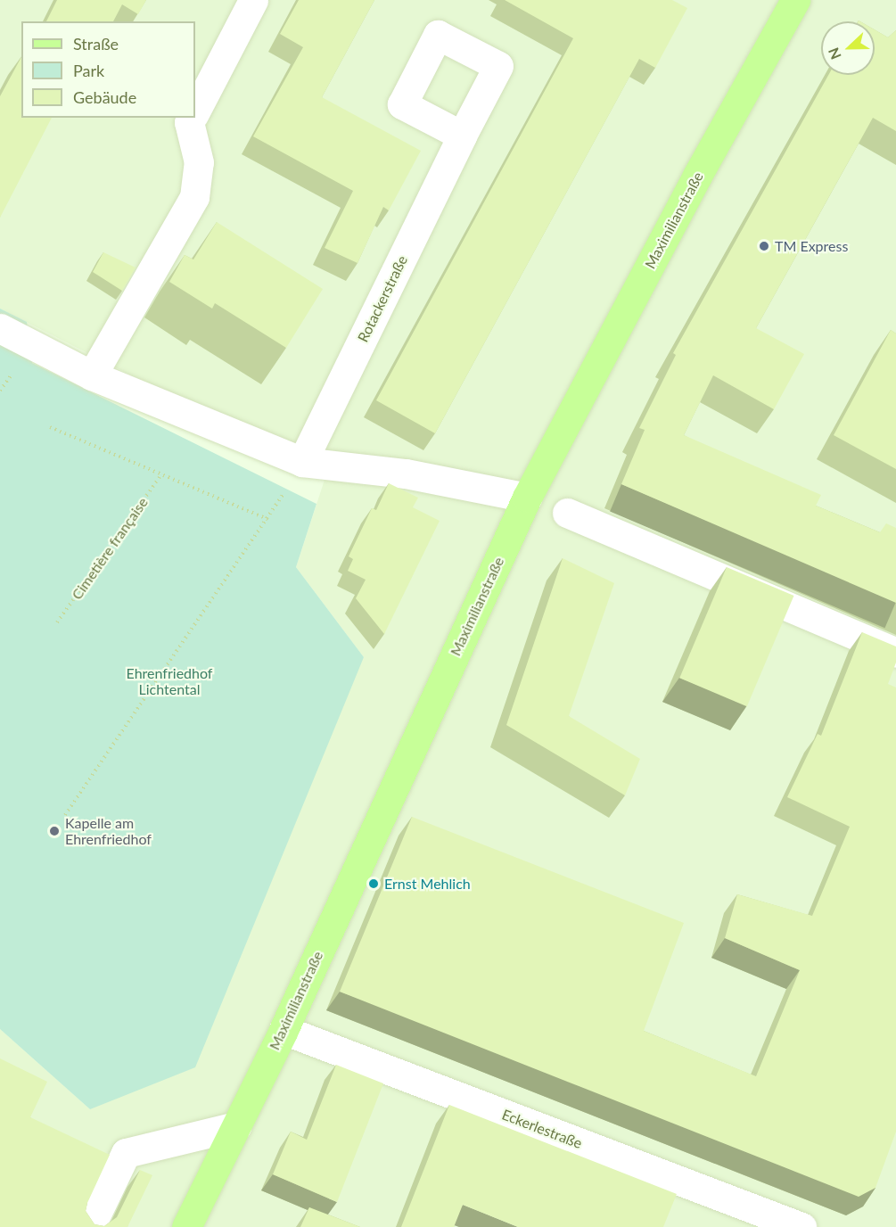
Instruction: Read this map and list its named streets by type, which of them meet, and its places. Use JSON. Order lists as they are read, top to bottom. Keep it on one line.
{"streets":{"main road":["Maximilianstraße"],"street":["Rotackerstraße","Eckerlestraße"],"path":["Cimetière française"]},"crossings":[["Maximilianstraße","Eckerlestraße"]],"parks":["Ehrenfriedhof Lichtental"],"places":["TM Express","Kapelle am Ehrenfriedhof","Ernst Mehlich"],"legend":["Straße","Park","Gebäude"],"north":"left"}
